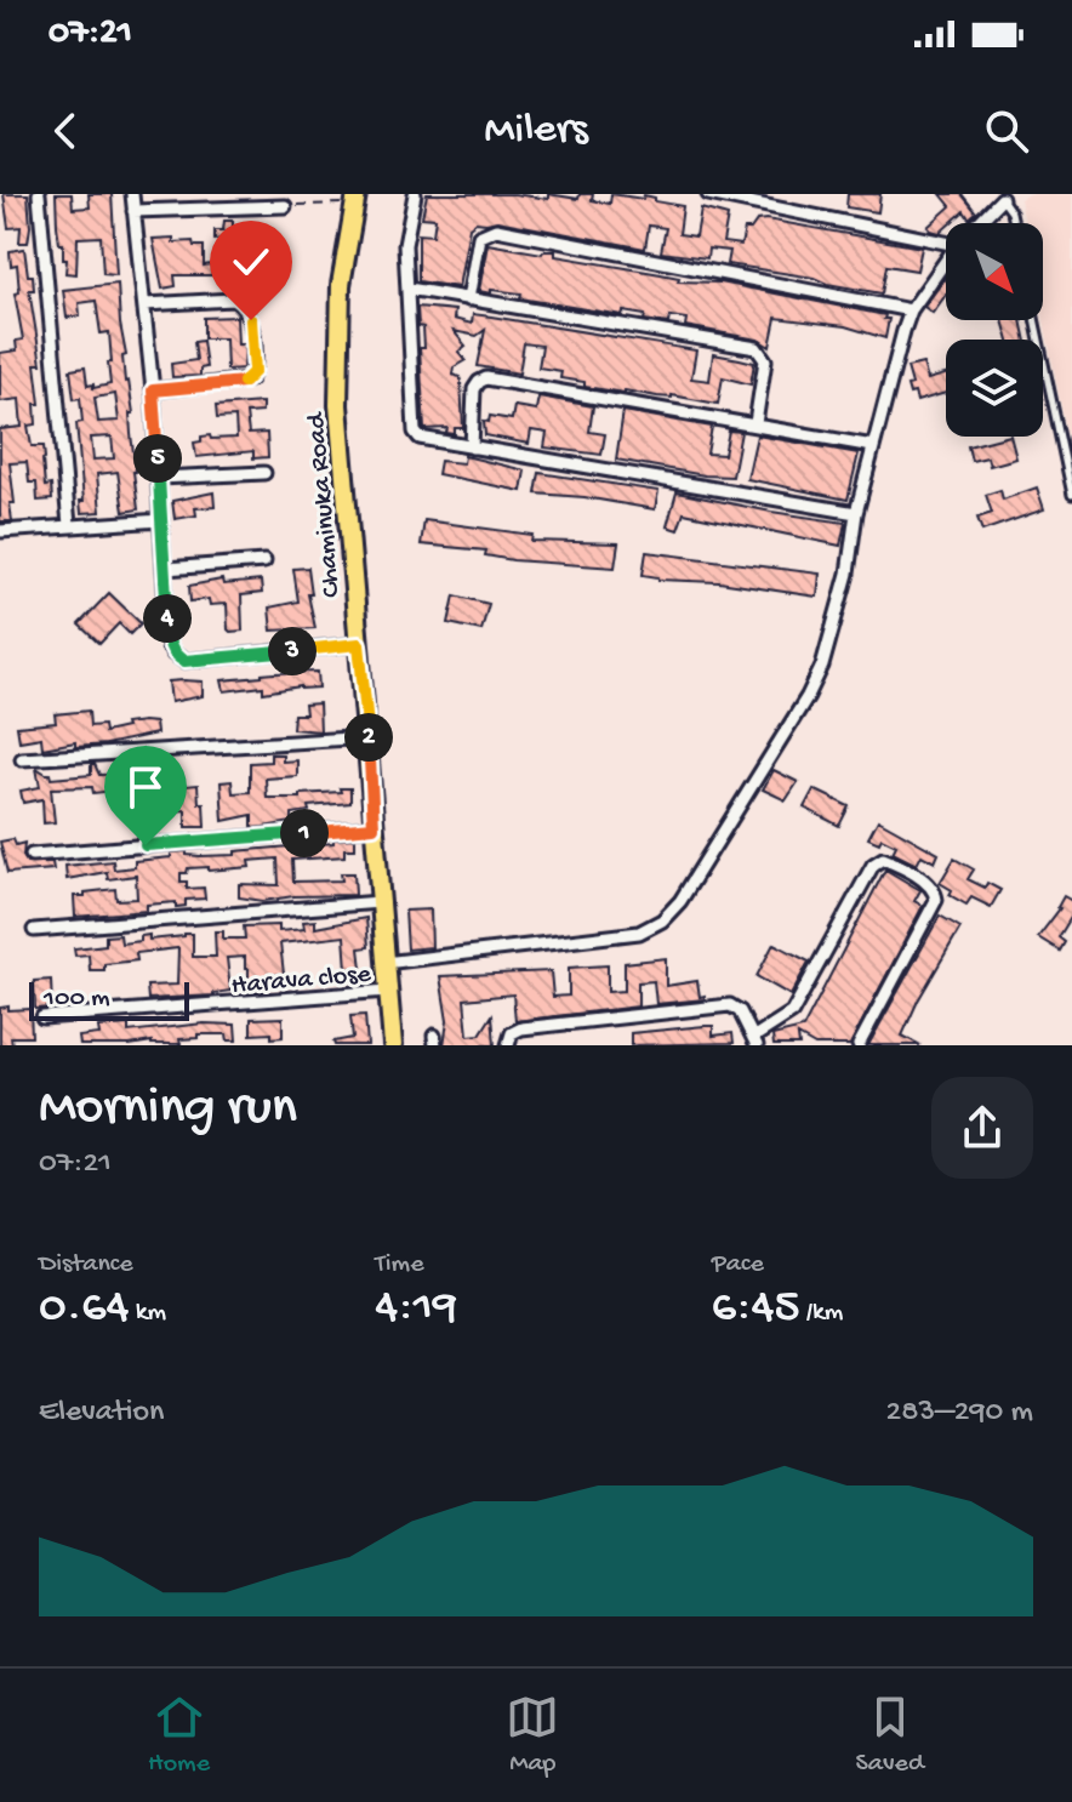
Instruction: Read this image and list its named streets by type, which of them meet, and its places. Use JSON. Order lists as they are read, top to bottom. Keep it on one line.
{"streets":{"main road":["Chaminuka Road"],"street":["Harava close"]},"crossings":[["Chaminuka Road","Harava close"]],"scale_bar":"100 m","north":"bottom right","page":{"status":"07:21","header":"Milers","pins":["5","4","3","2","1"],"scale":"100 m","heading":["Morning run","07:21"],"stats":[["Distance","0.64 km"],["Time","4:19"],["Pace","6:45 /km"]],"chart":["Elevation","283–290 m"],"tabs":["Home","Map","Saved"]}}
